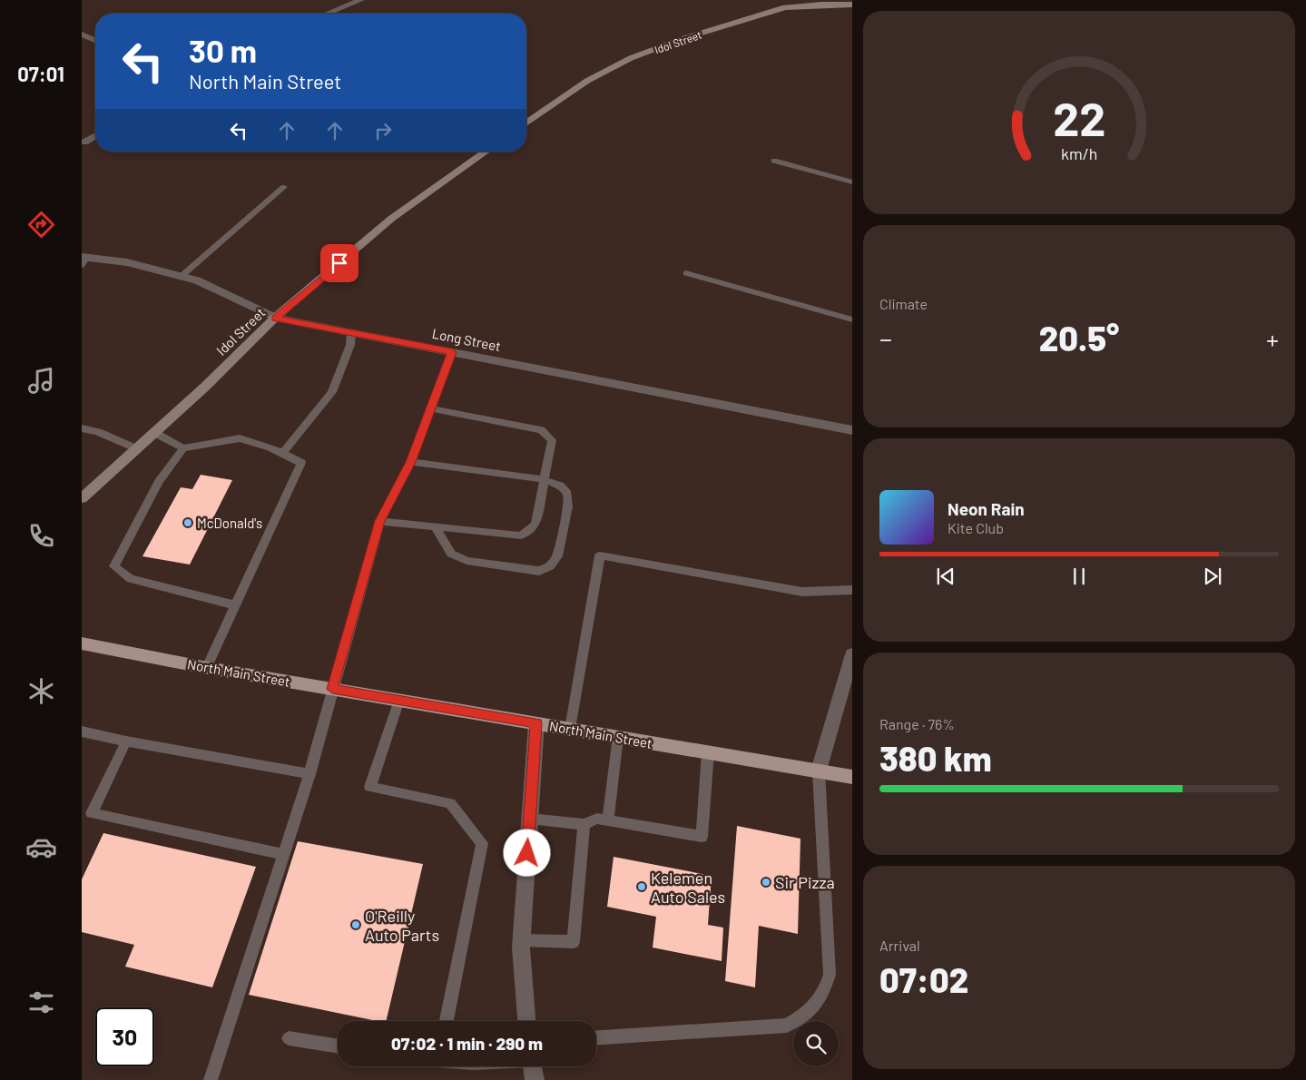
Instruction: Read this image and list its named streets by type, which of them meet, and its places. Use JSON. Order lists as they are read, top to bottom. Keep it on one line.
{"streets":{"main road":["North Main Street"],"street":["Idol Street","Long Street"]},"crossings":[["Idol Street","Long Street"]],"places":["McDonald's","Sir Pizza","Kelemen Auto Sales","O'Reilly Auto Parts"],"page":{"tabs":"07:01","turn":["30 m","North Main Street"],"tile":["Climate",["Range · 76%","380 km"],["Arrival","07:02"]],"heat":["−","20.5°","+"],"song":["Neon Rain","Kite Club"],"limit":"30","trip":"07:02 · 1 min · 290 m","gauge":["22","km/h"]}}
